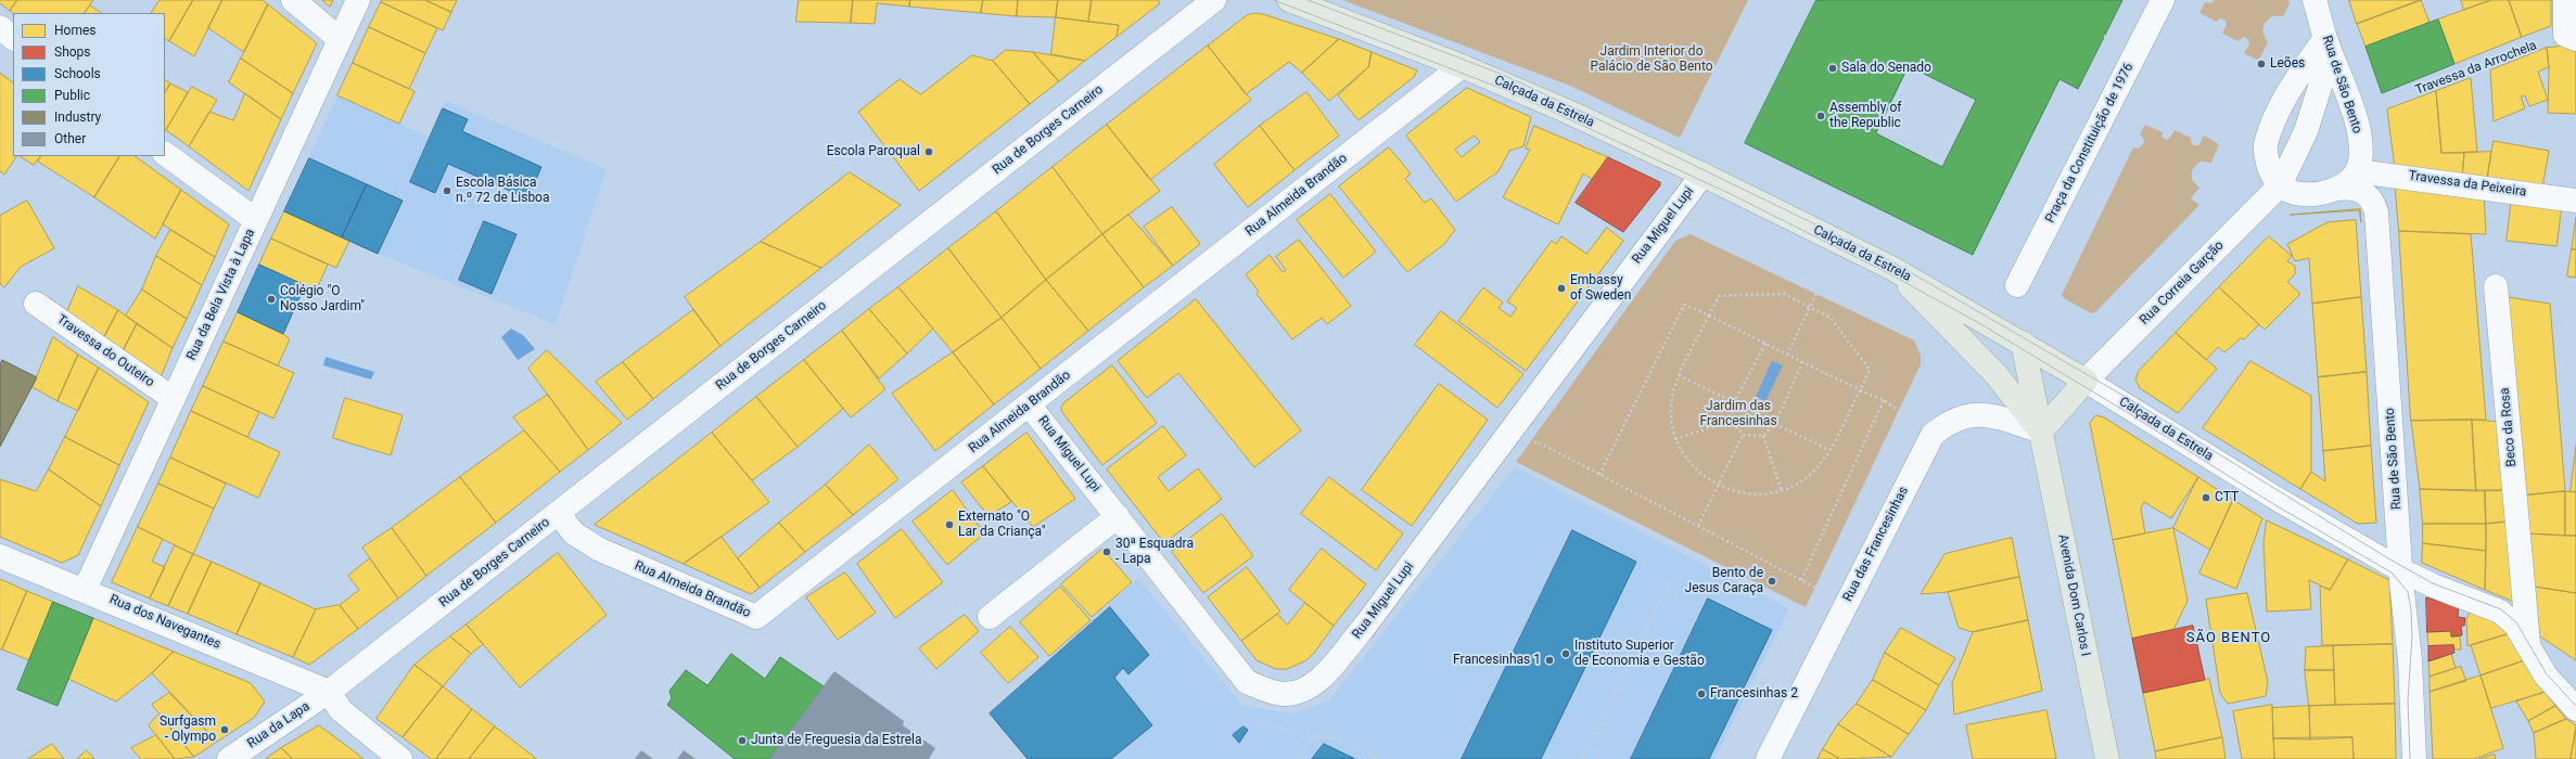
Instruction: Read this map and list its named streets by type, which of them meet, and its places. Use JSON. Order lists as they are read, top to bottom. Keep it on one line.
{"streets":{"main road":["Calçada da Estrela","Avenida Dom Carlos I"],"street":["Rua de São Bento","Rua de Borges Carneiro","Praça da Constituição de 1976","Travessa da Peixeira","Rua Almeida Brandão","Rua Miguel Lupi","Rua Correia Garção","Rua da Bela Vista à Lapa","Travessa do Outeiro","Beco da Rosa","Rua das Francesinhas","Rua dos Navegantes","Rua da Lapa"],"path":["Travessa da Arrochela"]},"crossings":[["Rua de São Bento","Calçada da Estrela"],["Rua de São Bento","Travessa da Peixeira"],["Rua de São Bento","Rua Correia Garção"],["Calçada da Estrela","Rua Almeida Brandão"],["Calçada da Estrela","Rua Miguel Lupi"],["Calçada da Estrela","Rua Correia Garção"],["Calçada da Estrela","Beco da Rosa"],["Calçada da Estrela","Avenida Dom Carlos I"],["Rua de Borges Carneiro","Rua Almeida Brandão"],["Rua de Borges Carneiro","Rua dos Navegantes"],["Rua de Borges Carneiro","Rua da Lapa"],["Rua Almeida Brandão","Rua Miguel Lupi"],["Rua da Bela Vista à Lapa","Travessa do Outeiro"],["Rua da Bela Vista à Lapa","Rua dos Navegantes"],["Rua das Francesinhas","Avenida Dom Carlos I"],["Rua dos Navegantes","Rua da Lapa"]],"districts":["SÃO BENTO"],"parks":["Jardim Interior do Palácio de São Bento","Jardim das Francesinhas"],"places":["Leões","Sala do Senado","Assembly of the Republic","Escola Paroqual","Escola Básica n.º 72 de Lisboa","Embassy of Sweden","Colégio \"O Nosso Jardim\"","CTT","Externato \"O Lar da Criança\"","30ª Esquadra - Lapa","Bento de Jesus Caraça","Instituto Superior de Economia e Gestão","Francesinhas 1","Francesinhas 2","Surfgasm - Olympo","Junta de Freguesia da Estrela"],"legend":["Homes","Shops","Schools","Public","Industry","Other"]}
